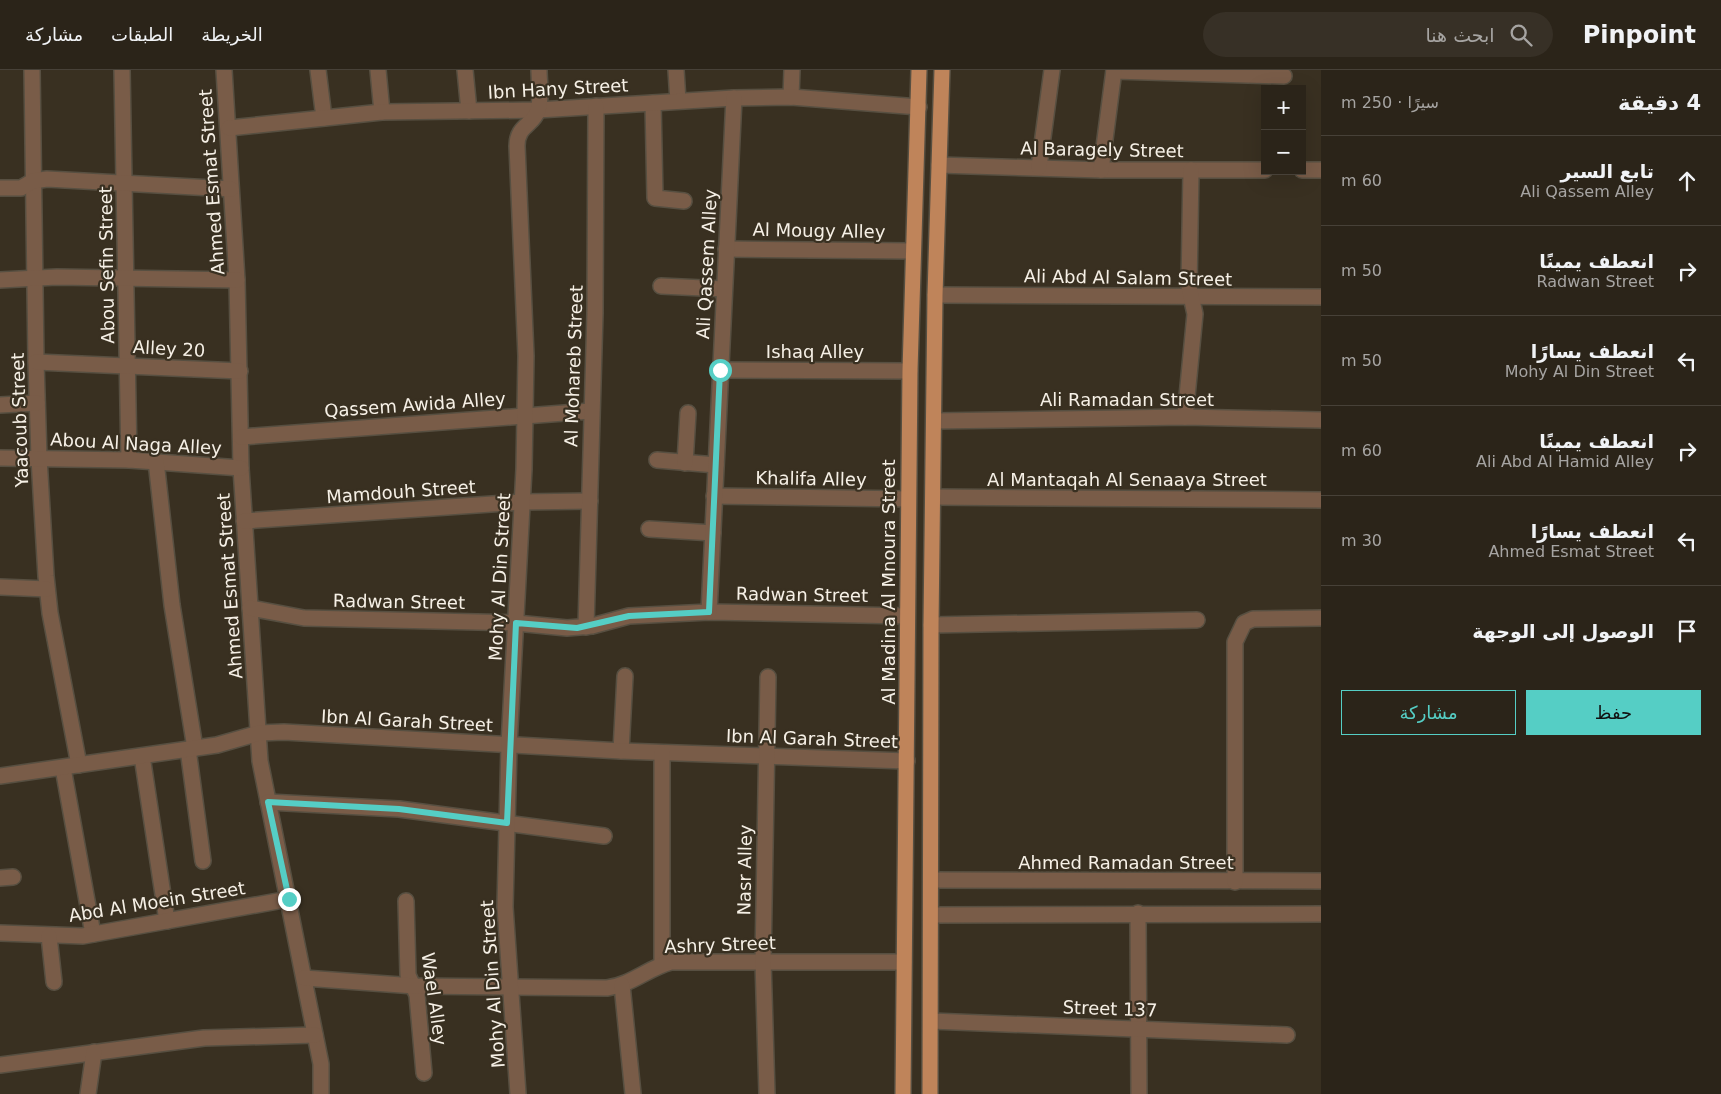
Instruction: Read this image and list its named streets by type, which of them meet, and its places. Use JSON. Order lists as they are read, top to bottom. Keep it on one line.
{"streets":{"main road":["Al Madina Al Mnoura Street"],"street":["Ibn Hany Street","Al Baragely Street","Ahmed Esmat Street","Al Mougy Alley","Ali Qassem Alley","Abou Sefin Street","Ali Abd Al Salam Street","Alley 20","Ishaq Alley","Al Mohareb Street","Ali Ramadan Street","Qassem Awida Alley","Yaacoub Street","Abou Al Naga Alley","Khalifa Alley","Al Mantaqah Al Senaaya Street","Mamdouh Street","Mohy Al Din Street","Radwan Street","Ibn Al Garah Street","Ahmed Ramadan Street","Nasr Alley","Abd Al Moein Street","Ashry Street","Wael Alley","Street 137"]},"crossings":[["Ibn Hany Street","Ahmed Esmat Street"],["Ibn Hany Street","Ali Qassem Alley"],["Ibn Hany Street","Al Mohareb Street"],["Ibn Hany Street","Mohy Al Din Street"],["Ibn Hany Street","Al Madina Al Mnoura Street"],["Ahmed Esmat Street","Alley 20"],["Ahmed Esmat Street","Qassem Awida Alley"],["Ahmed Esmat Street","Abou Al Naga Alley"],["Ahmed Esmat Street","Mamdouh Street"],["Ahmed Esmat Street","Radwan Street"],["Ahmed Esmat Street","Ibn Al Garah Street"],["Ahmed Esmat Street","Abd Al Moein Street"],["Ahmed Esmat Street","Ashry Street"],["Al Mougy Alley","Ali Qassem Alley"],["Al Mougy Alley","Al Madina Al Mnoura Street"],["Ali Qassem Alley","Ishaq Alley"],["Ali Qassem Alley","Khalifa Alley"],["Ali Qassem Alley","Radwan Street"],["Abou Sefin Street","Alley 20"],["Abou Sefin Street","Abou Al Naga Alley"],["Alley 20","Yaacoub Street"],["Ishaq Alley","Al Madina Al Mnoura Street"],["Al Mohareb Street","Qassem Awida Alley"],["Al Mohareb Street","Mamdouh Street"],["Al Mohareb Street","Radwan Street"],["Qassem Awida Alley","Mohy Al Din Street"],["Yaacoub Street","Abou Al Naga Alley"],["Yaacoub Street","Ibn Al Garah Street"],["Khalifa Alley","Al Madina Al Mnoura Street"],["Mamdouh Street","Mohy Al Din Street"],["Mohy Al Din Street","Radwan Street"],["Mohy Al Din Street","Ibn Al Garah Street"],["Mohy Al Din Street","Ashry Street"],["Al Madina Al Mnoura Street","Radwan Street"],["Al Madina Al Mnoura Street","Ibn Al Garah Street"],["Al Madina Al Mnoura Street","Ashry Street"],["Ibn Al Garah Street","Nasr Alley"],["Nasr Alley","Ashry Street"],["Ashry Street","Wael Alley"]],"page":{"header":"Pinpoint","search":"ابحث هنا","nav":["الخريطة","الطبقات","مشاركة"],"heading":["4 دقيقة","سيرًا · 250 m"],"map_buttons":["+","−"],"list":[["تابع السير","Ali Qassem Alley","60 m"],["انعطف يمينًا","Radwan Street","50 m"],["انعطف يسارًا","Mohy Al Din Street","50 m"],["انعطف يمينًا","Ali Abd Al Hamid Alley","60 m"],["انعطف يسارًا","Ahmed Esmat Street","30 m"],"الوصول إلى الوجهة"],"buttons":["حفظ","مشاركة"]}}
